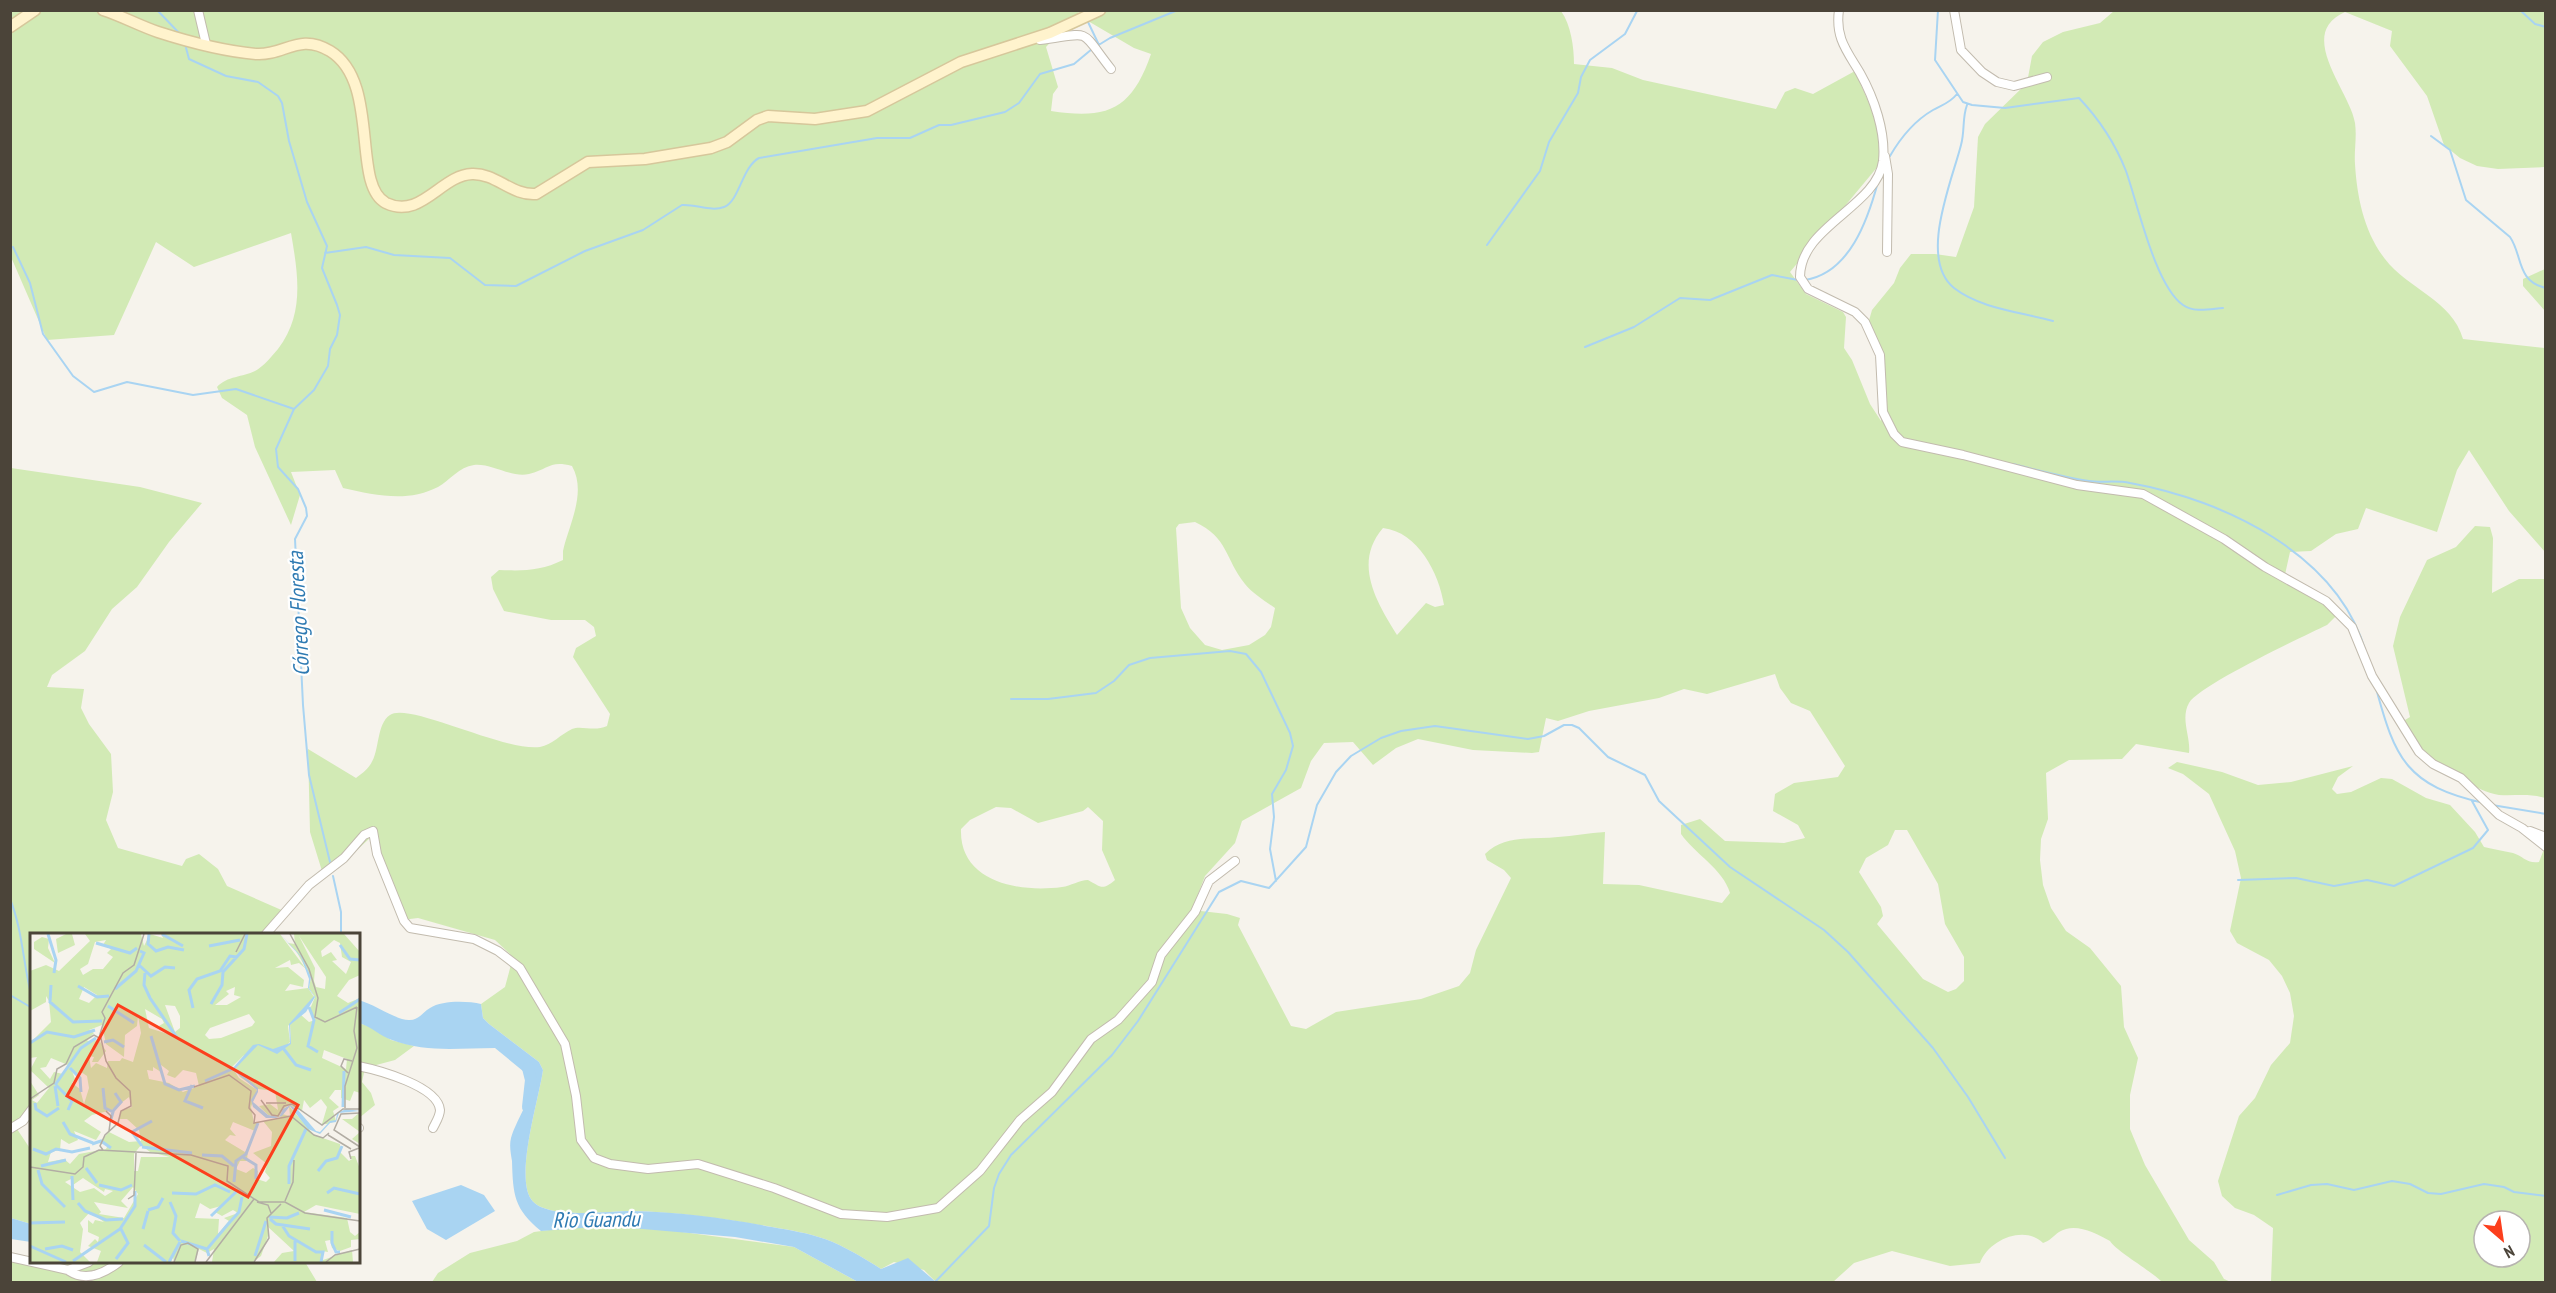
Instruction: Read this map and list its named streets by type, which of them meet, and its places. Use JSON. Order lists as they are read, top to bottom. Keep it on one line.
{"water":["Córrego Floresta","Rio Guandu"],"north":"bottom right"}
